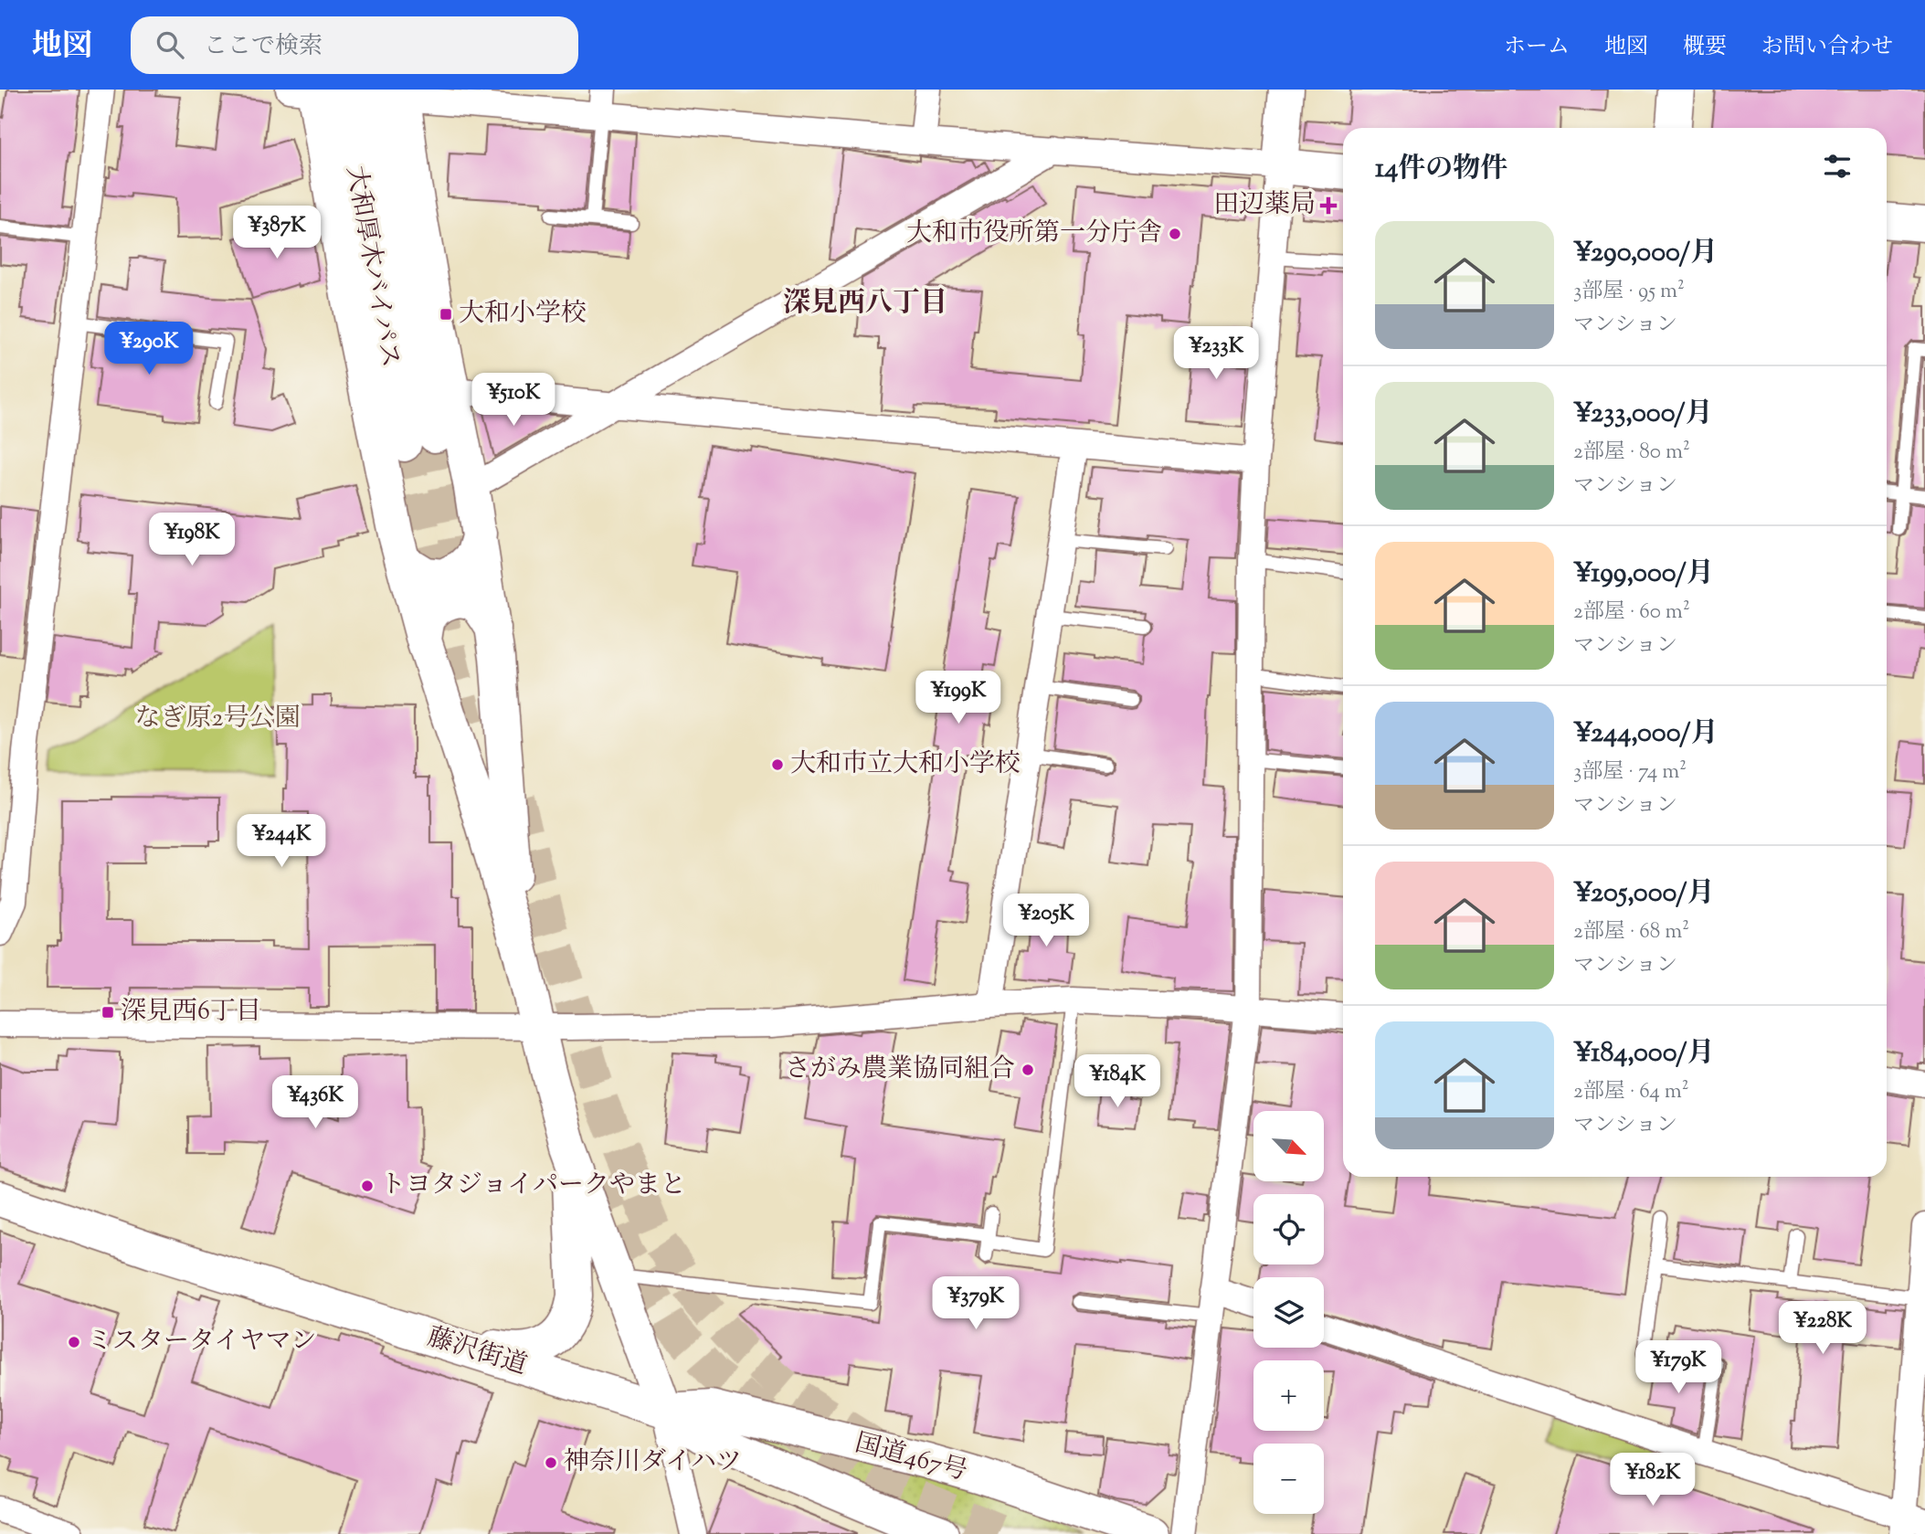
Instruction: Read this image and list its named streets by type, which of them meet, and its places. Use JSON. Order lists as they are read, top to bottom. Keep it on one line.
{"streets":{"main road":["大和厚木バイパス","藤沢街道","国道467号"]},"crossings":[["藤沢街道","国道467号"]],"districts":["深見西八丁目"],"parks":["なぎ原2号公園"],"places":{"health":["田辺薬局"],"other":["大和市役所第一分庁舎","大和市立大和小学校","さがみ農業協同組合","トヨタジョイパークやまと","ミスタータイヤマン","神奈川ダイハツ"],"transit":["大和小学校","深見西6丁目"]},"north":"bottom right","page":{"header":"地図","search":"ここで検索","nav":["ホーム","地図","概要","お問い合わせ"],"heading":"14件の物件","list":[{"name":"¥290,000/月","note":"3部屋 · 95 m² · マンション"},{"name":"¥233,000/月","note":"2部屋 · 80 m² · マンション"},{"name":"¥199,000/月","note":"2部屋 · 60 m² · マンション"},{"name":"¥244,000/月","note":"3部屋 · 74 m² · マンション"},{"name":"¥205,000/月","note":"2部屋 · 68 m² · マンション"},{"name":"¥184,000/月","note":"2部屋 · 64 m² · マンション"}],"price":["¥387K","¥290K","¥233K","¥510K","¥198K","¥199K","¥244K","¥205K","¥184K","¥436K","¥379K","¥228K","¥179K","¥182K"],"map_buttons":["+","−"]}}
